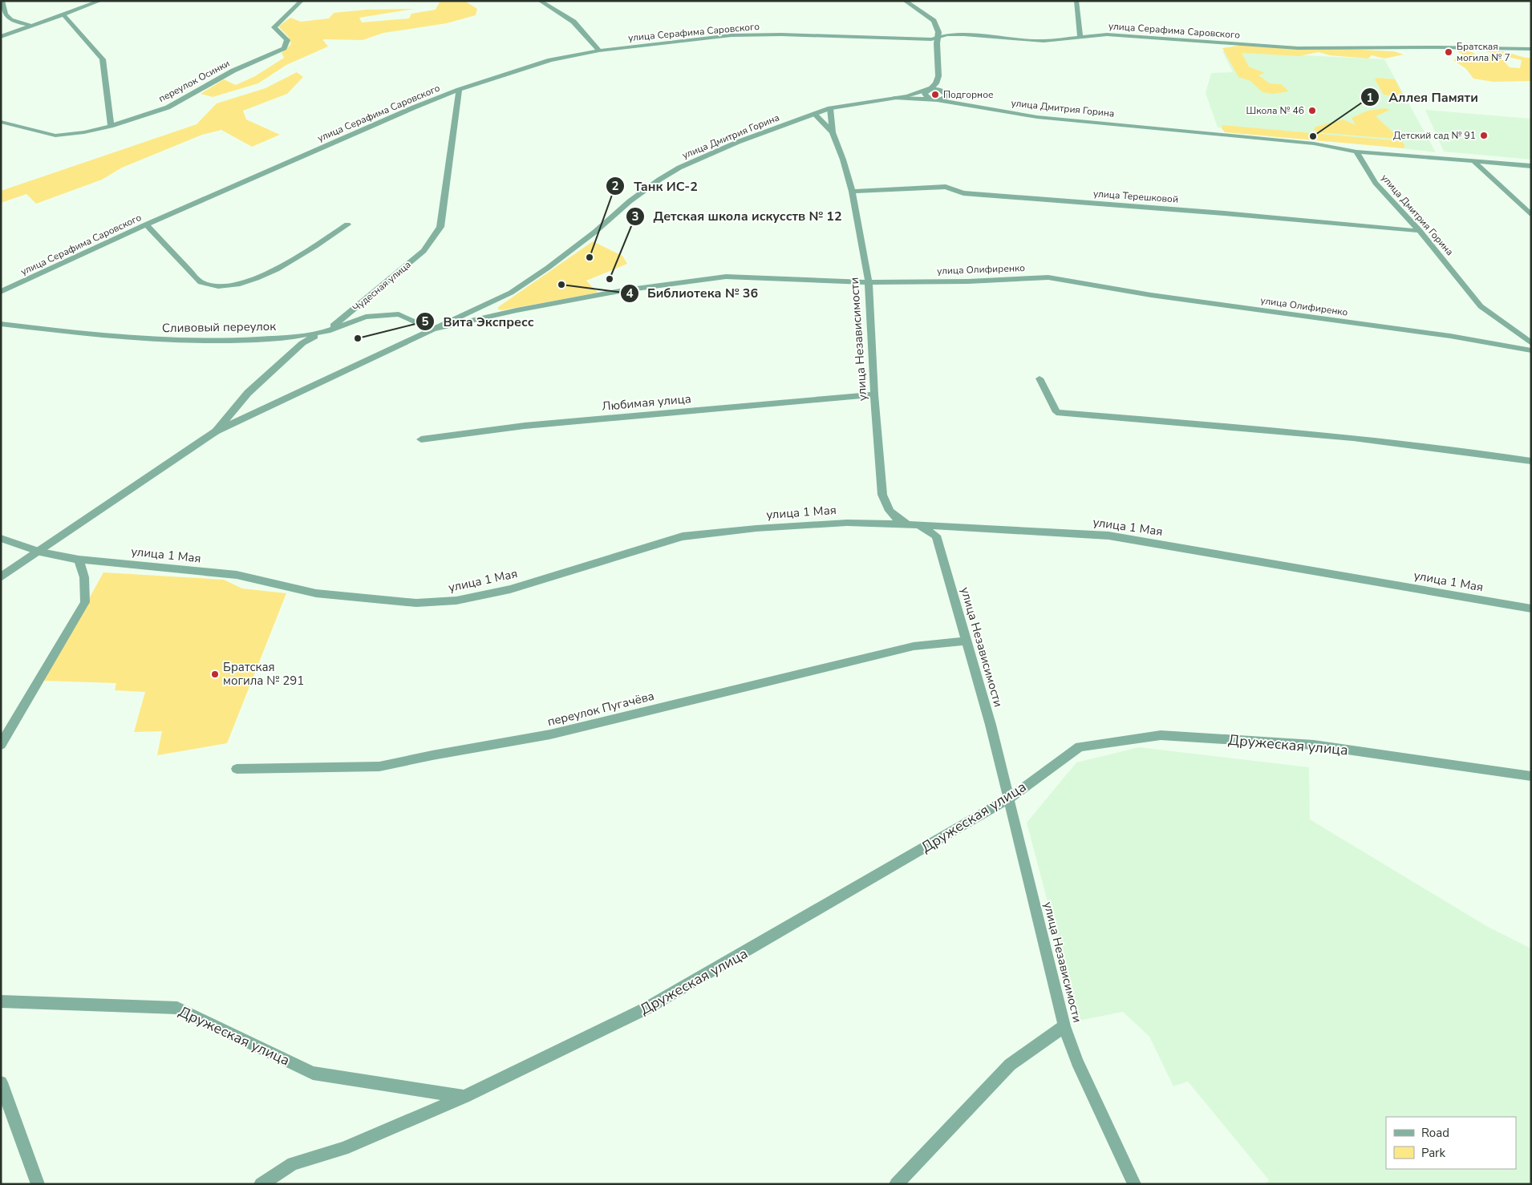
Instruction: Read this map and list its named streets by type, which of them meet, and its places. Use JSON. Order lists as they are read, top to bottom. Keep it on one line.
{"streets":{"street":["улица Серафима Саровского","переулок Осинки","улица Дмитрия Горина","улица Терешковой","улица Олифиренко","Чудесная улица","Сливовый переулок","улица Независимости","Любимая улица","улица 1 Мая","переулок Пугачёва","Дружеская улица"]},"crossings":[["улица Серафима Саровского","Чудесная улица"],["улица Дмитрия Горина","улица Терешковой"],["улица Дмитрия Горина","улица Олифиренко"],["улица Дмитрия Горина","Сливовый переулок"],["улица Терешковой","улица Независимости"],["улица Олифиренко","Сливовый переулок"],["улица Олифиренко","улица Независимости"],["Чудесная улица","Сливовый переулок"],["улица Независимости","Любимая улица"],["улица Независимости","улица 1 Мая"],["улица Независимости","переулок Пугачёва"],["улица Независимости","Дружеская улица"]],"places":["Братская могила № 7","Подгорное","Школа № 46","Детский сад № 91","Аллея Памяти","Танк ИС-2","Детская школа искусств № 12","Библиотека № 36","Вита Экспресс","Братская могила № 291"],"legend":["Road","Park"]}
